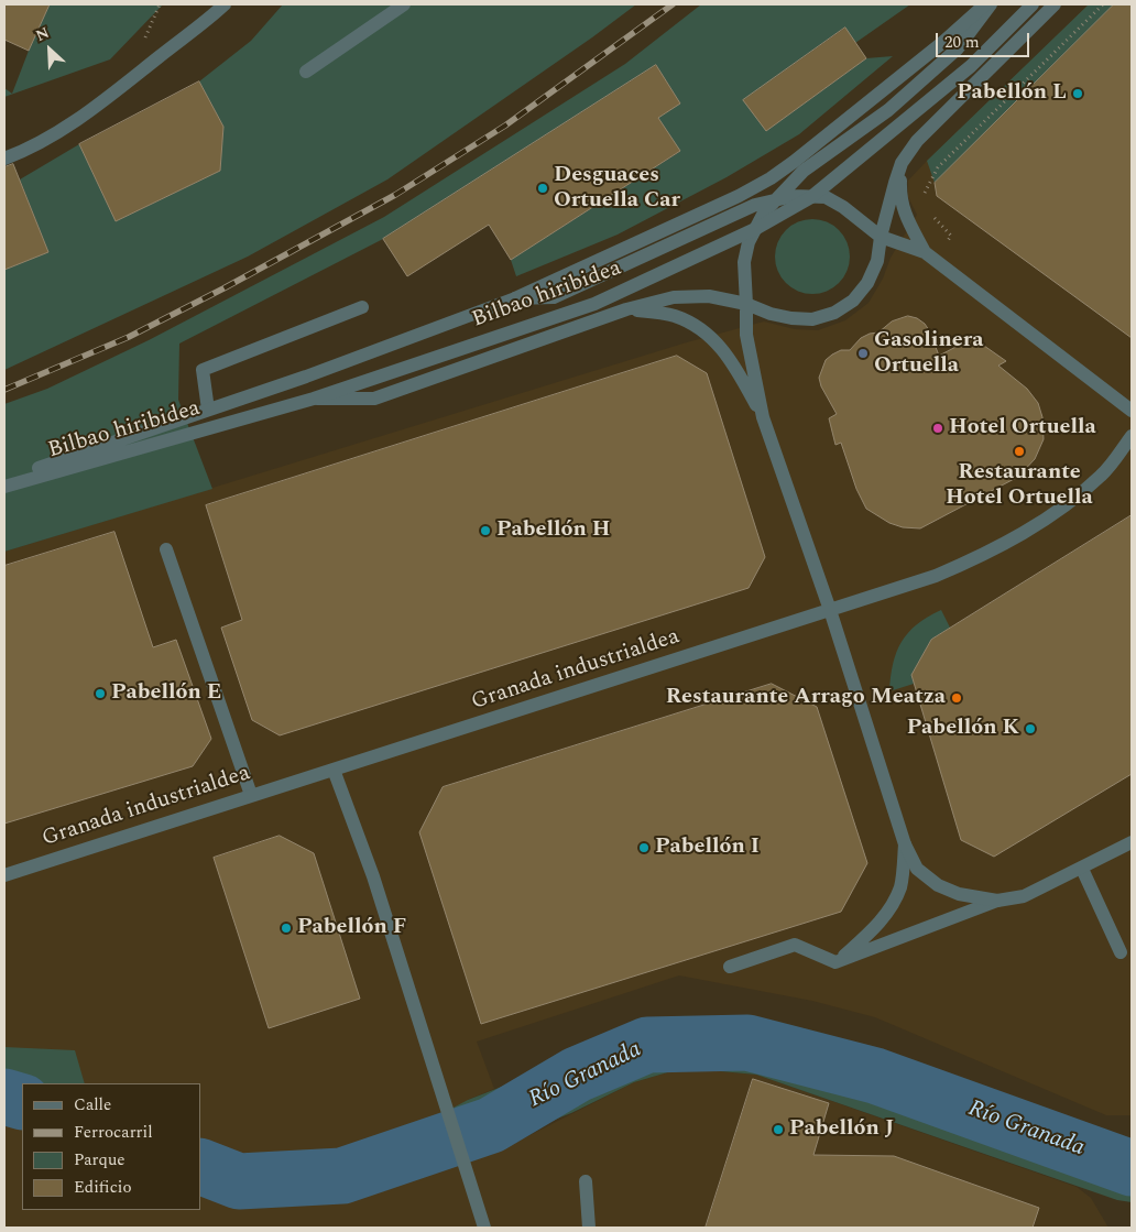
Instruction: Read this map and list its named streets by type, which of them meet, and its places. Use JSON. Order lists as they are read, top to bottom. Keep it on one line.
{"streets":{"street":["Bilbao hiribidea","Granada industrialdea"]},"water":["Río Granada"],"places":["Pabellón L","Desguaces Ortuella Car","Gasolinera Ortuella","Hotel Ortuella","Restaurante Hotel Ortuella","Pabellón H","Pabellón E","Restaurante Arrago Meatza","Pabellón K","Pabellón I","Pabellón F","Pabellón J"],"legend":["Calle","Ferrocarril","Parque","Edificio"],"scale_bar":"20 m","north":"top left"}
